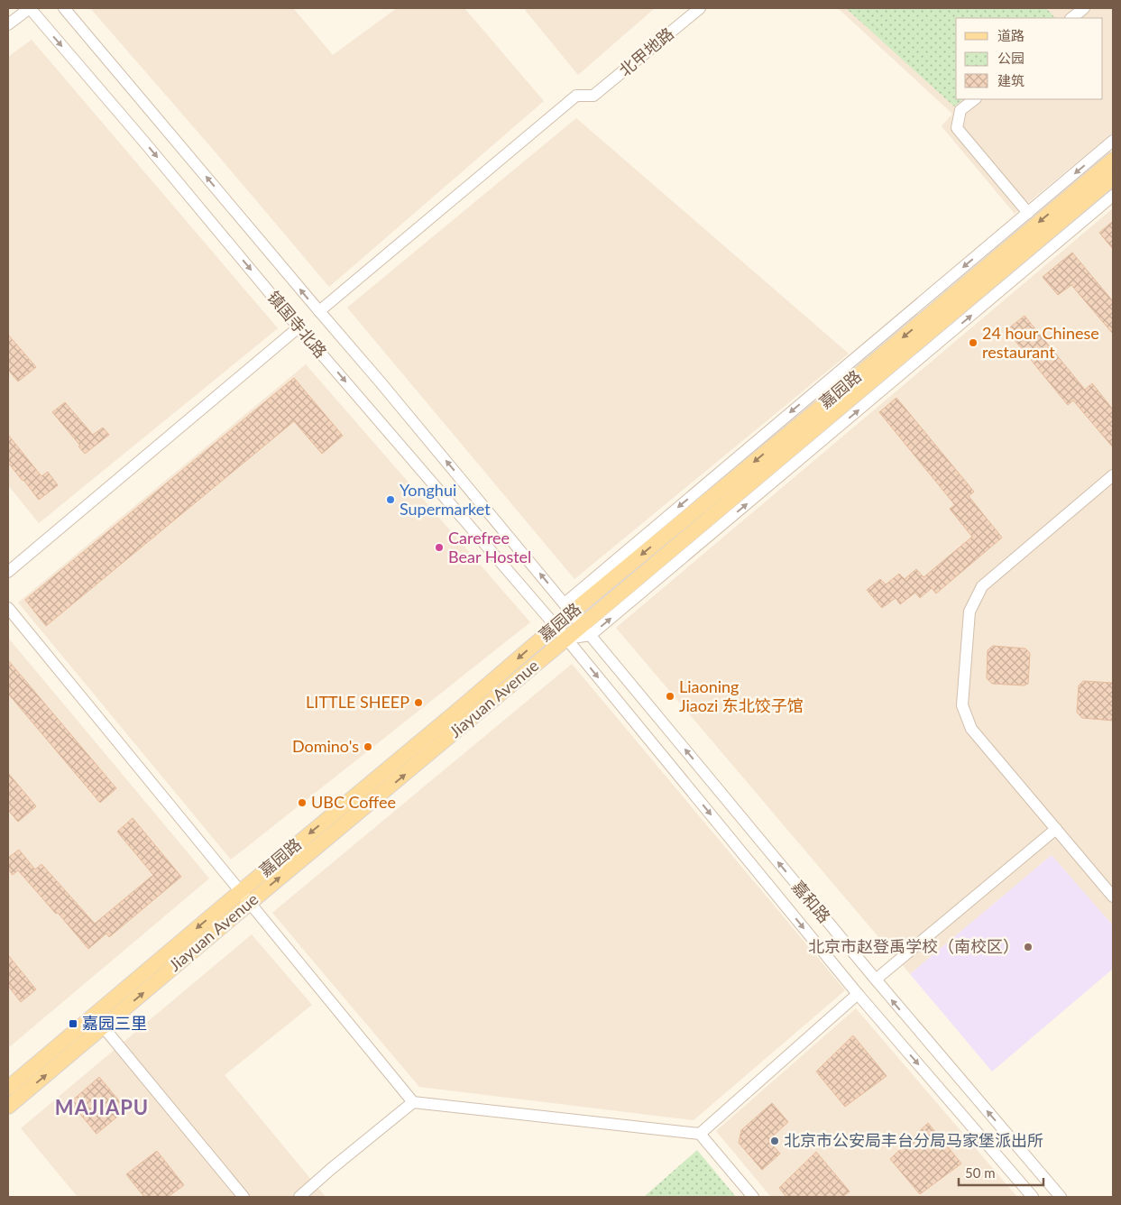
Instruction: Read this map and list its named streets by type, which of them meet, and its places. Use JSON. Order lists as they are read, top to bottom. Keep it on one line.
{"streets":{"main road":["嘉园路","Jiayuan Avenue"],"street":["北甲地路","镇国寺北路","嘉和路"]},"crossings":[["北甲地路","镇国寺北路"],["镇国寺北路","嘉园路"],["镇国寺北路","Jiayuan Avenue"],["镇国寺北路","嘉和路"],["嘉园路","Jiayuan Avenue"],["嘉园路","嘉和路"],["Jiayuan Avenue","嘉和路"]],"one_way":["Jiayuan Avenue"],"districts":["MAJIAPU"],"places":{"other":["24 hour Chinese restaurant","Yonghui Supermarket","Carefree Bear Hostel","Liaoning Jiaozi 东北饺子馆","LITTLE SHEEP","Domino's","UBC Coffee","北京市赵登禹学校（南校区）","北京市公安局丰台分局马家堡派出所"],"transit":["嘉园三里"]},"legend":["道路","公园","建筑"],"scale_bar":"50 m"}
